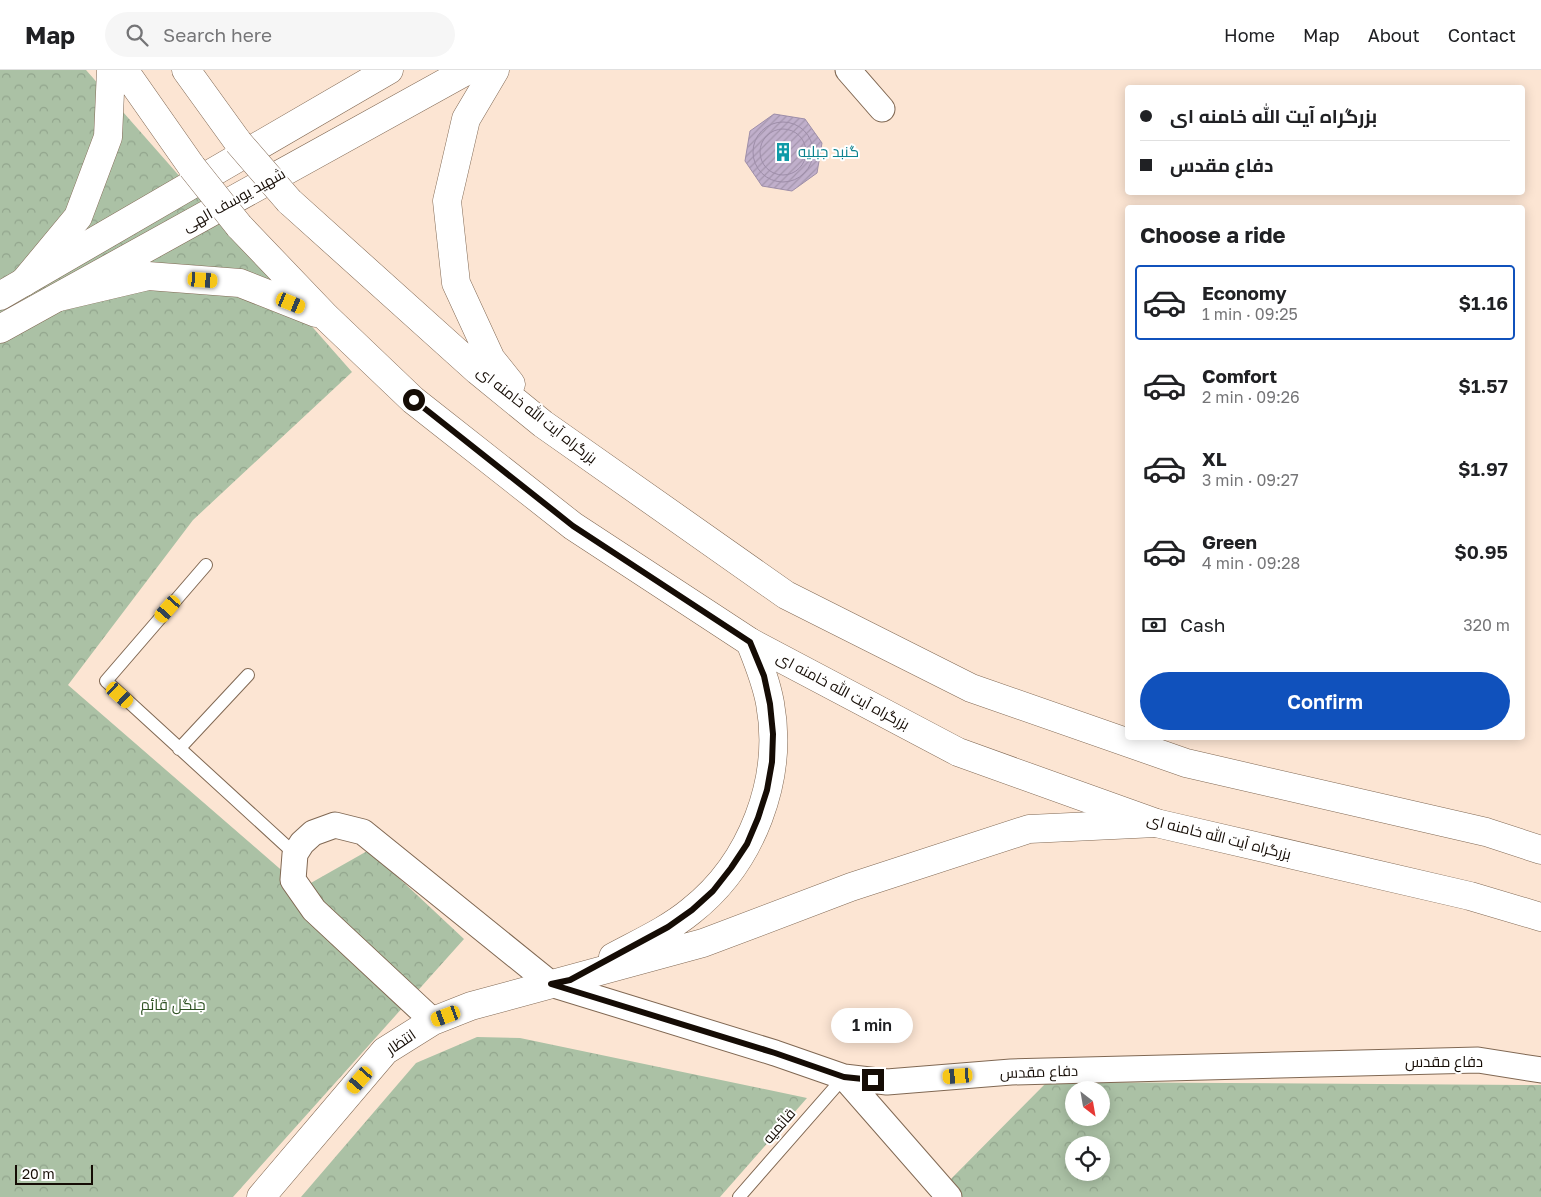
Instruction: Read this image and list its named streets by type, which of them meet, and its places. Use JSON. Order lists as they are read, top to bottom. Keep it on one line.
{"streets":{"main road":["شهید یوسف الهی","بزرگراه آیت الله خامنه ای","انتظار"],"street":["دفاع مقدس"],"lane":["قائمیه"]},"crossings":[["انتظار","دفاع مقدس"],["دفاع مقدس","قائمیه"]],"parks":["جنگل قائم"],"places":{"building":["گنبد جبلیه"]},"scale_bar":"20 m","north":"bottom right","page":{"header":"Map","search":"Search here","nav":["Home","Map","About","Contact"],"banner":["بزرگراه آیت الله خامنه ای","دفاع مقدس"],"heading":"Choose a ride","list":[{"name":"Economy","note":"1 min · 09:25","value":"$1.16"},{"name":"Comfort","note":"2 min · 09:26","value":"$1.57"},{"name":"XL","note":"3 min · 09:27","value":"$1.97"},{"name":"Green","note":"4 min · 09:28","value":"$0.95"}],"pay":["Cash","320 m"],"buttons":"Confirm","bubble":"1 min","scale":"20 m"}}
